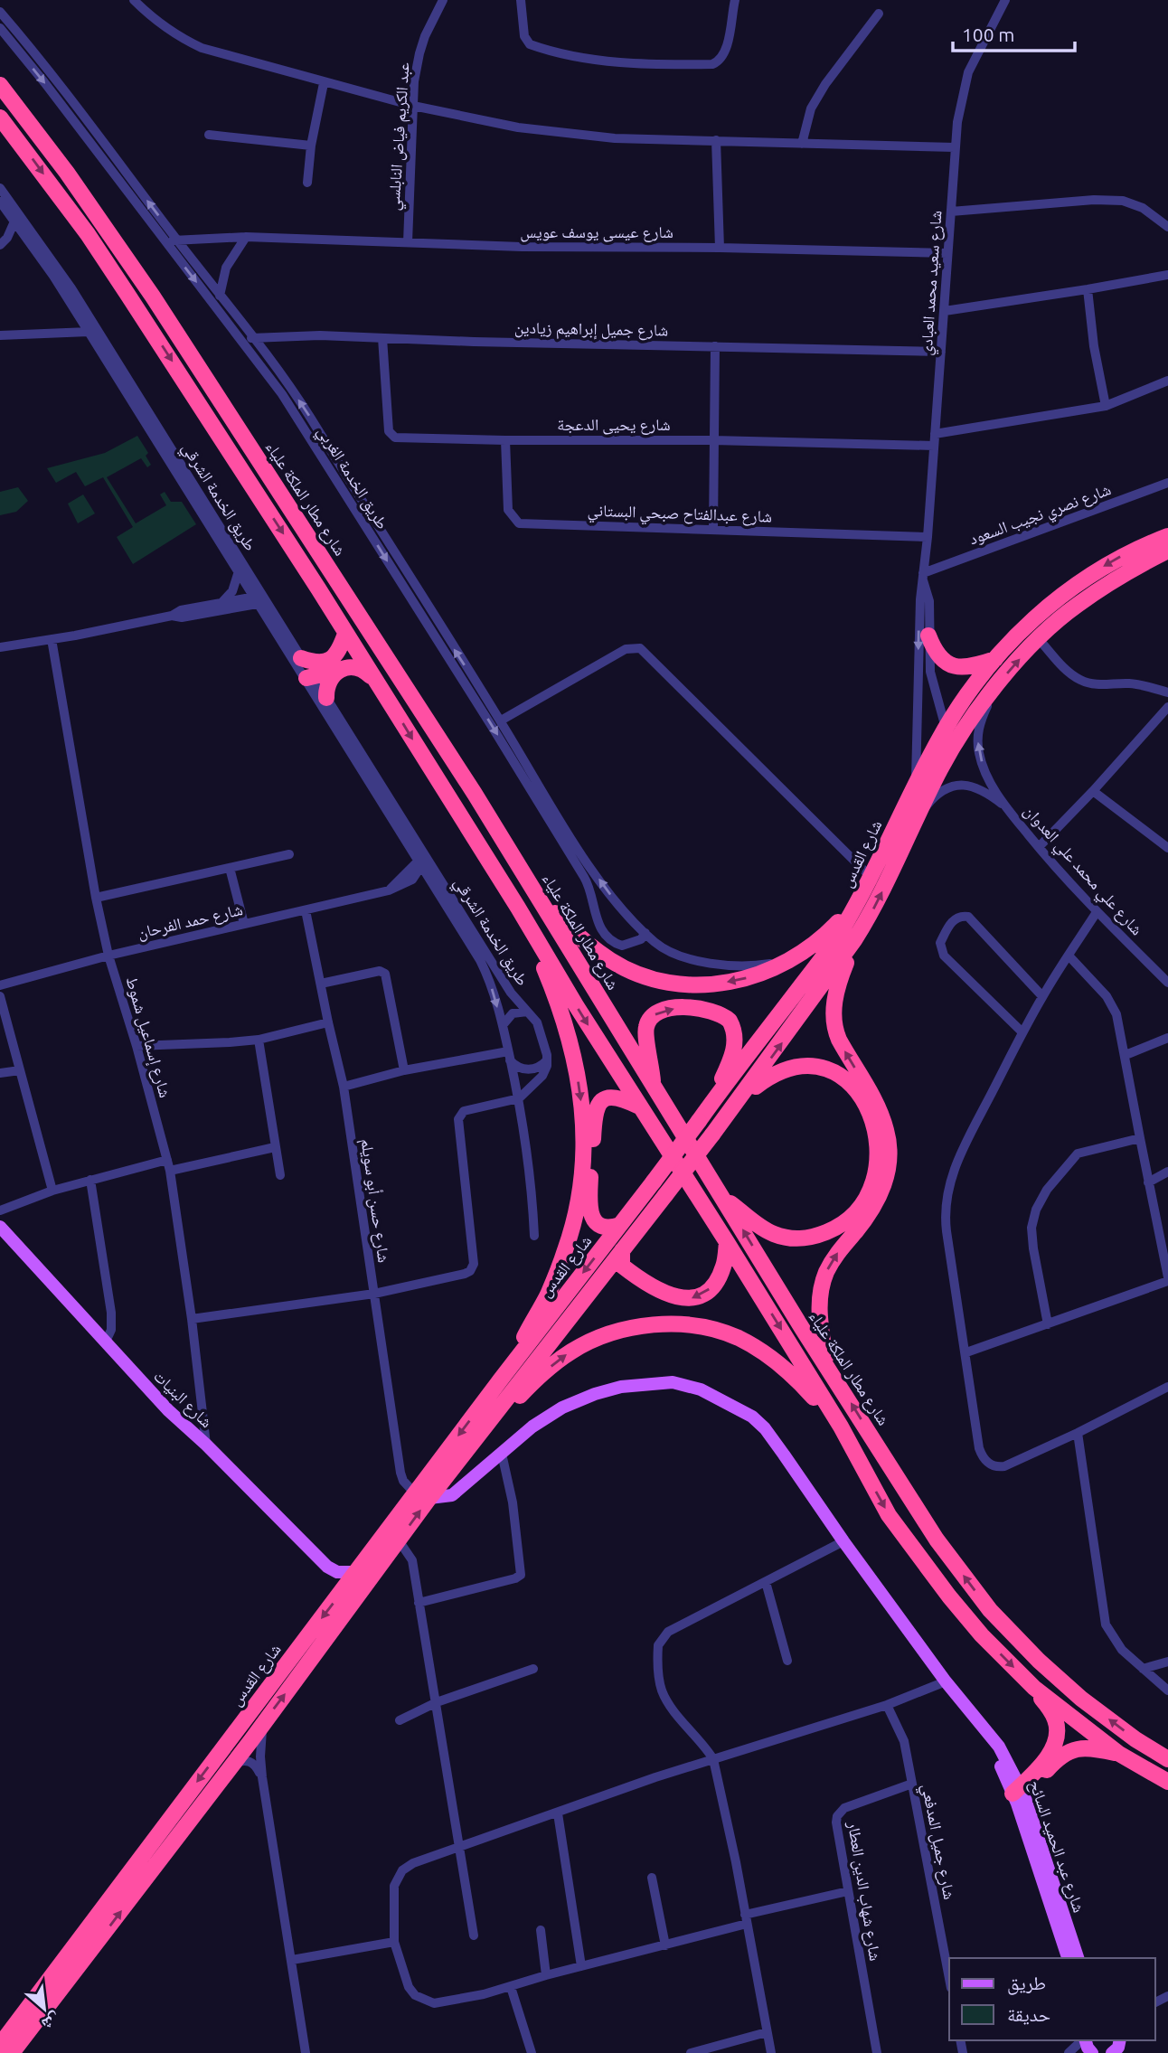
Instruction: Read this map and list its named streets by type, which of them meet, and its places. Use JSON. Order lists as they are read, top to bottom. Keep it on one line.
{"streets":{"highway":["شارع مطار الملكة علياء","شارع القدس"],"main road":["شارع البنيات","شارع عبد الحميد السائح"],"street":["عبد الكريم فياض النابلسي","شارع عيسى يوسف عويس","شارع سعيد محمد العبادي","شارع جميل إبراهيم زيادين","شارع يحيى الدعجة","طريق الخدمة الغربي","طريق الخدمة الشرقي","شارع عبدالفتاح صبحي البستاني","شارع نصري نجيب السعود","شارع علي محمد علي العدوان","شارع حمد الفرحان","شارع إسماعيل شموط","شارع حسن أبو سويلم","شارع جميل المدفعي","شارع شهاب الدين العطار"]},"crossings":[["عبد الكريم فياض النابلسي","شارع عيسى يوسف عويس"],["شارع عيسى يوسف عويس","شارع سعيد محمد العبادي"],["شارع عيسى يوسف عويس","طريق الخدمة الغربي"],["شارع سعيد محمد العبادي","شارع جميل إبراهيم زيادين"],["شارع سعيد محمد العبادي","شارع يحيى الدعجة"],["شارع سعيد محمد العبادي","شارع عبدالفتاح صبحي البستاني"],["شارع سعيد محمد العبادي","شارع نصري نجيب السعود"],["شارع سعيد محمد العبادي","شارع القدس"],["شارع جميل إبراهيم زيادين","شارع يحيى الدعجة"],["شارع جميل إبراهيم زيادين","طريق الخدمة الغربي"],["شارع يحيى الدعجة","شارع عبدالفتاح صبحي البستاني"],["طريق الخدمة الشرقي","شارع حمد الفرحان"],["شارع القدس","شارع علي محمد علي العدوان"],["شارع القدس","شارع حسن أبو سويلم"],["شارع القدس","شارع البنيات"],["شارع القدس","شارع عبد الحميد السائح"],["شارع حمد الفرحان","شارع إسماعيل شموط"],["شارع حمد الفرحان","شارع حسن أبو سويلم"],["شارع إسماعيل شموط","شارع البنيات"],["شارع حسن أبو سويلم","شارع عبد الحميد السائح"],["شارع جميل المدفعي","شارع شهاب الدين العطار"]],"legend":["طريق","حديقة"],"scale_bar":"100 m","north":"bottom right"}
